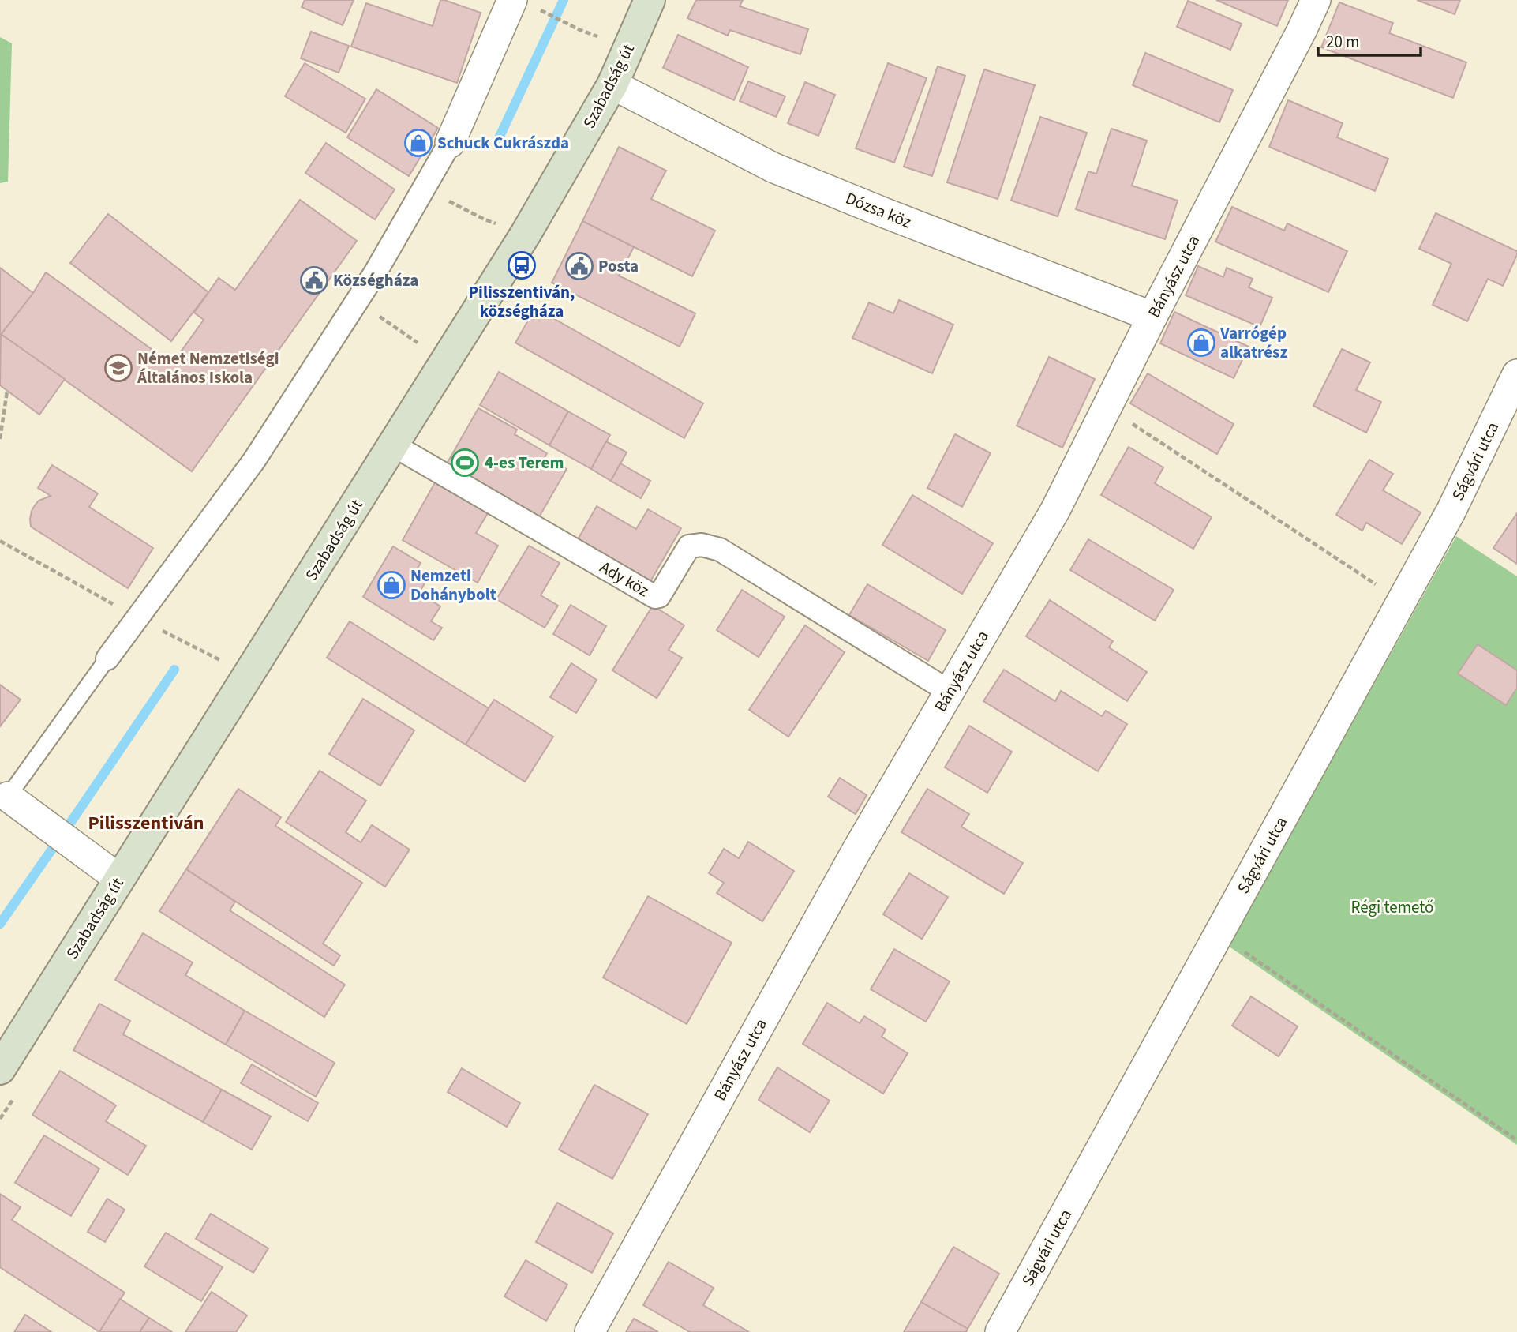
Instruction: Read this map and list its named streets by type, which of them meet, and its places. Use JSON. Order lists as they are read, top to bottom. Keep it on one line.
{"streets":{"main road":["Szabadság út"],"street":["Dózsa köz","Bányász utca","Ságvári utca","Ady köz"]},"crossings":[["Szabadság út","Dózsa köz"],["Szabadság út","Ady köz"],["Dózsa köz","Bányász utca"],["Bányász utca","Ady köz"]],"districts":["Pilisszentiván"],"parks":["Régi temető"],"places":{"shop":["Schuck Cukrászda","Varrógép alkatrész","Nemzeti Dohánybolt"],"bus stop":["Pilisszentiván, községháza"],"public building":["Posta","Községháza"],"school or university":["Német Nemzetiségi Általános Iskola"],"sports":["4-es Terem"]},"scale_bar":"20 m"}
